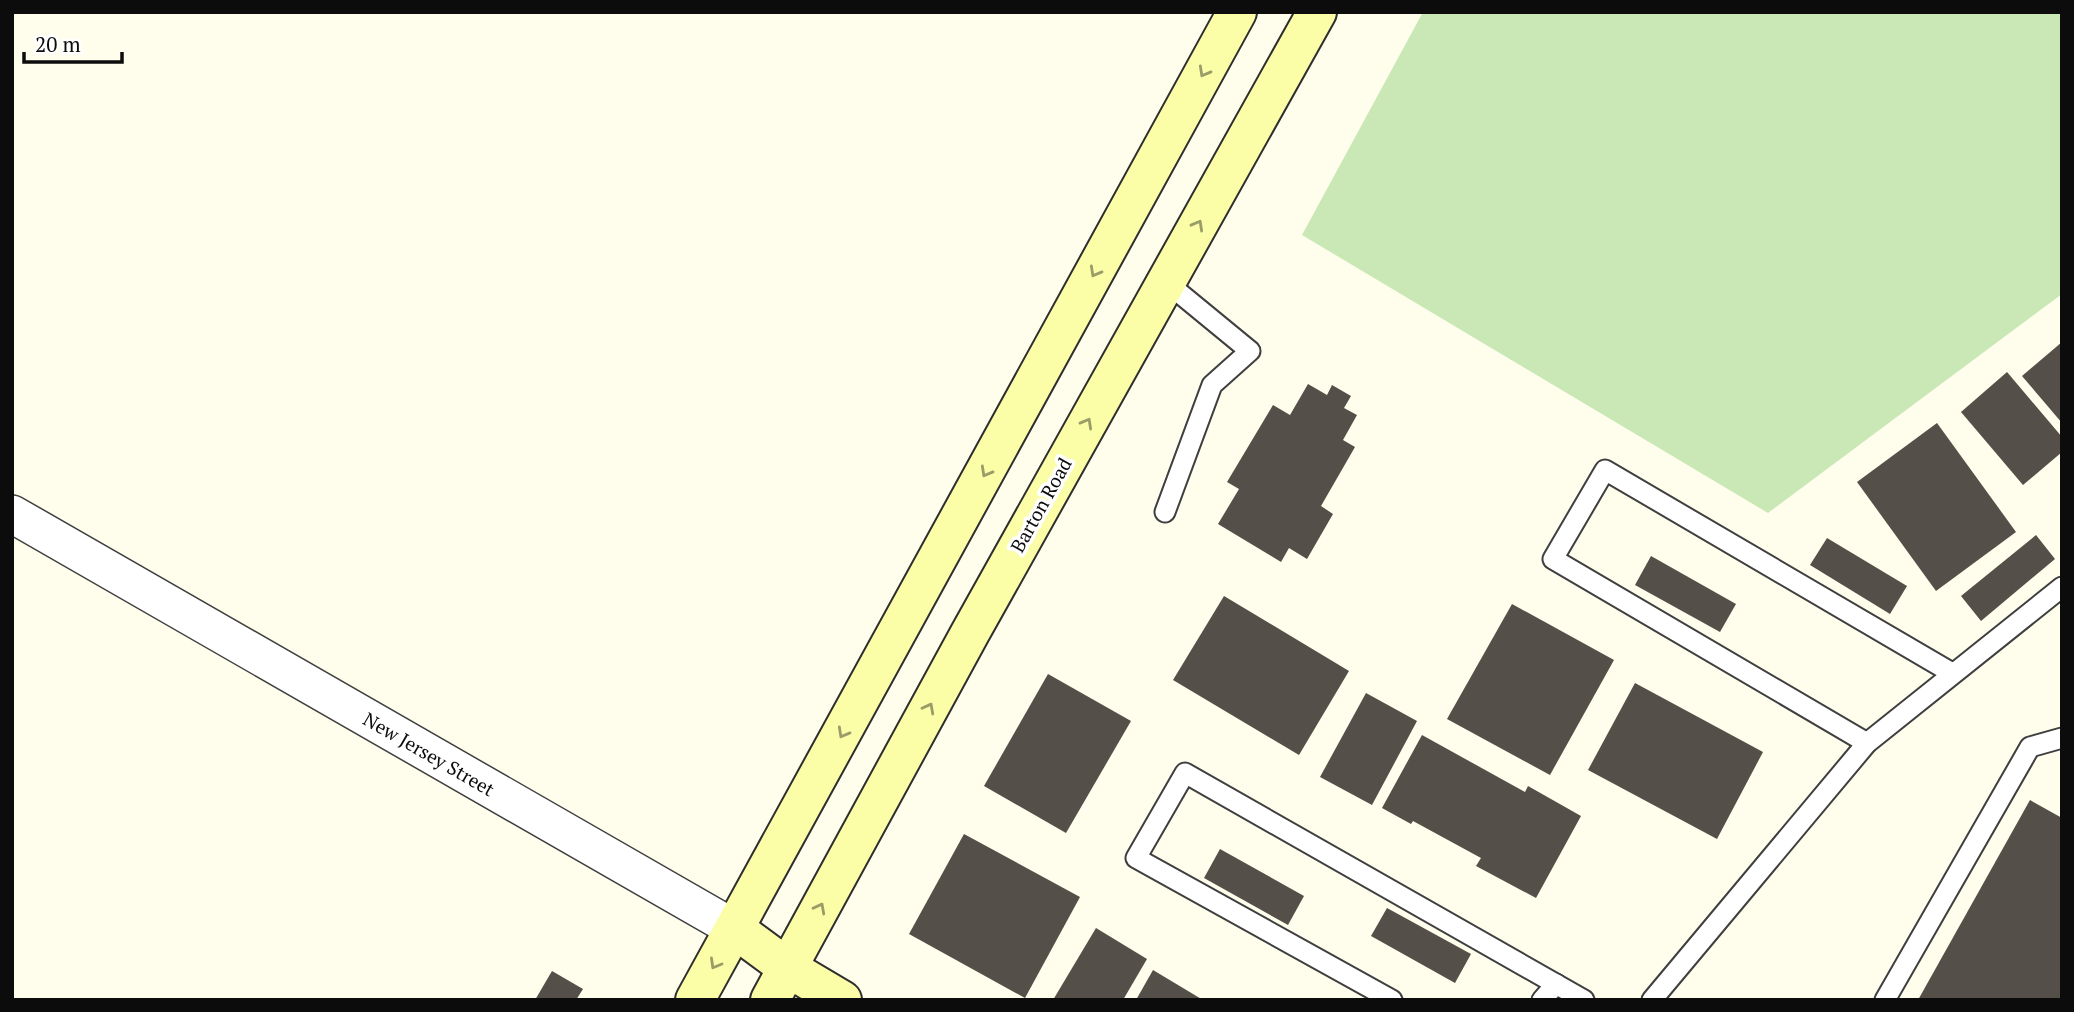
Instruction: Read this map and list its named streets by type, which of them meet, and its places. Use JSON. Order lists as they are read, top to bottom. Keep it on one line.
{"streets":{"main road":["Barton Road","New Jersey Street"]},"crossings":[["Barton Road","New Jersey Street"]],"scale_bar":"20 m"}
